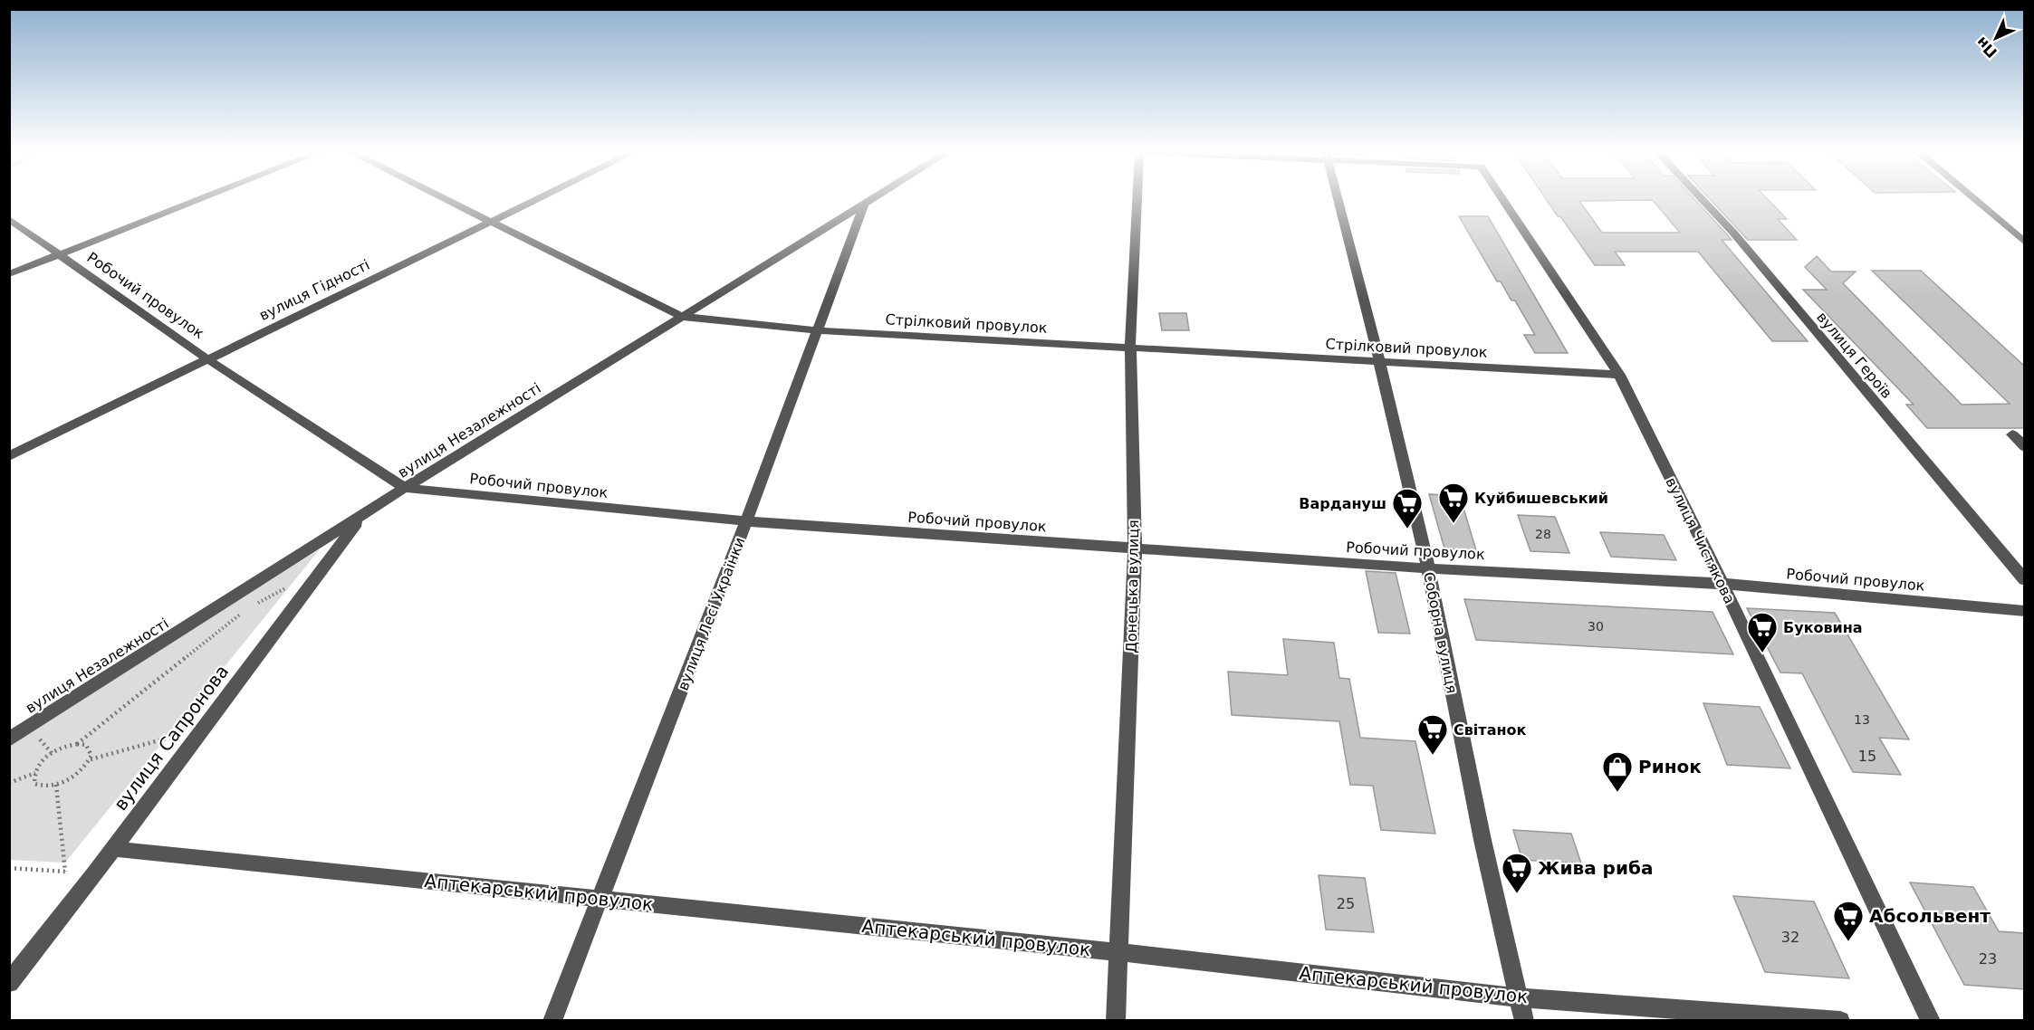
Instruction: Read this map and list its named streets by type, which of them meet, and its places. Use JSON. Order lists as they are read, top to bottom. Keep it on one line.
{"streets":{"street":["вулиця Гідності","Робочий провулок","Стрілковий провулок","вулиця Героїв","вулиця Незалежності","вулиця Чистякова","Донецька вулиця","вулиця Лесі Українки","Соборна вулиця","вулиця Сапронова","Аптекарський провулок"]},"crossings":[["вулиця Гідності","Робочий провулок"],["вулиця Гідності","Стрілковий провулок"],["Робочий провулок","вулиця Незалежності"],["Робочий провулок","вулиця Чистякова"],["Робочий провулок","Донецька вулиця"],["Робочий провулок","вулиця Лесі Українки"],["Робочий провулок","Соборна вулиця"],["Стрілковий провулок","вулиця Незалежності"],["Стрілковий провулок","вулиця Чистякова"],["Стрілковий провулок","Донецька вулиця"],["Стрілковий провулок","вулиця Лесі Українки"],["Стрілковий провулок","Соборна вулиця"],["вулиця Незалежності","вулиця Лесі Українки"],["вулиця Незалежності","вулиця Сапронова"],["Донецька вулиця","Аптекарський провулок"],["вулиця Лесі Українки","Аптекарський провулок"],["Соборна вулиця","Аптекарський провулок"],["вулиця Сапронова","Аптекарський провулок"]],"places":{"supermarket":["Куйбишевський","Вардануш","Буковина","Світанок","Жива риба","Абсольвент"],"shop":["Ринок"]},"house_numbers":["28","30","13","15","25","32","23"],"north":"bottom left"}
